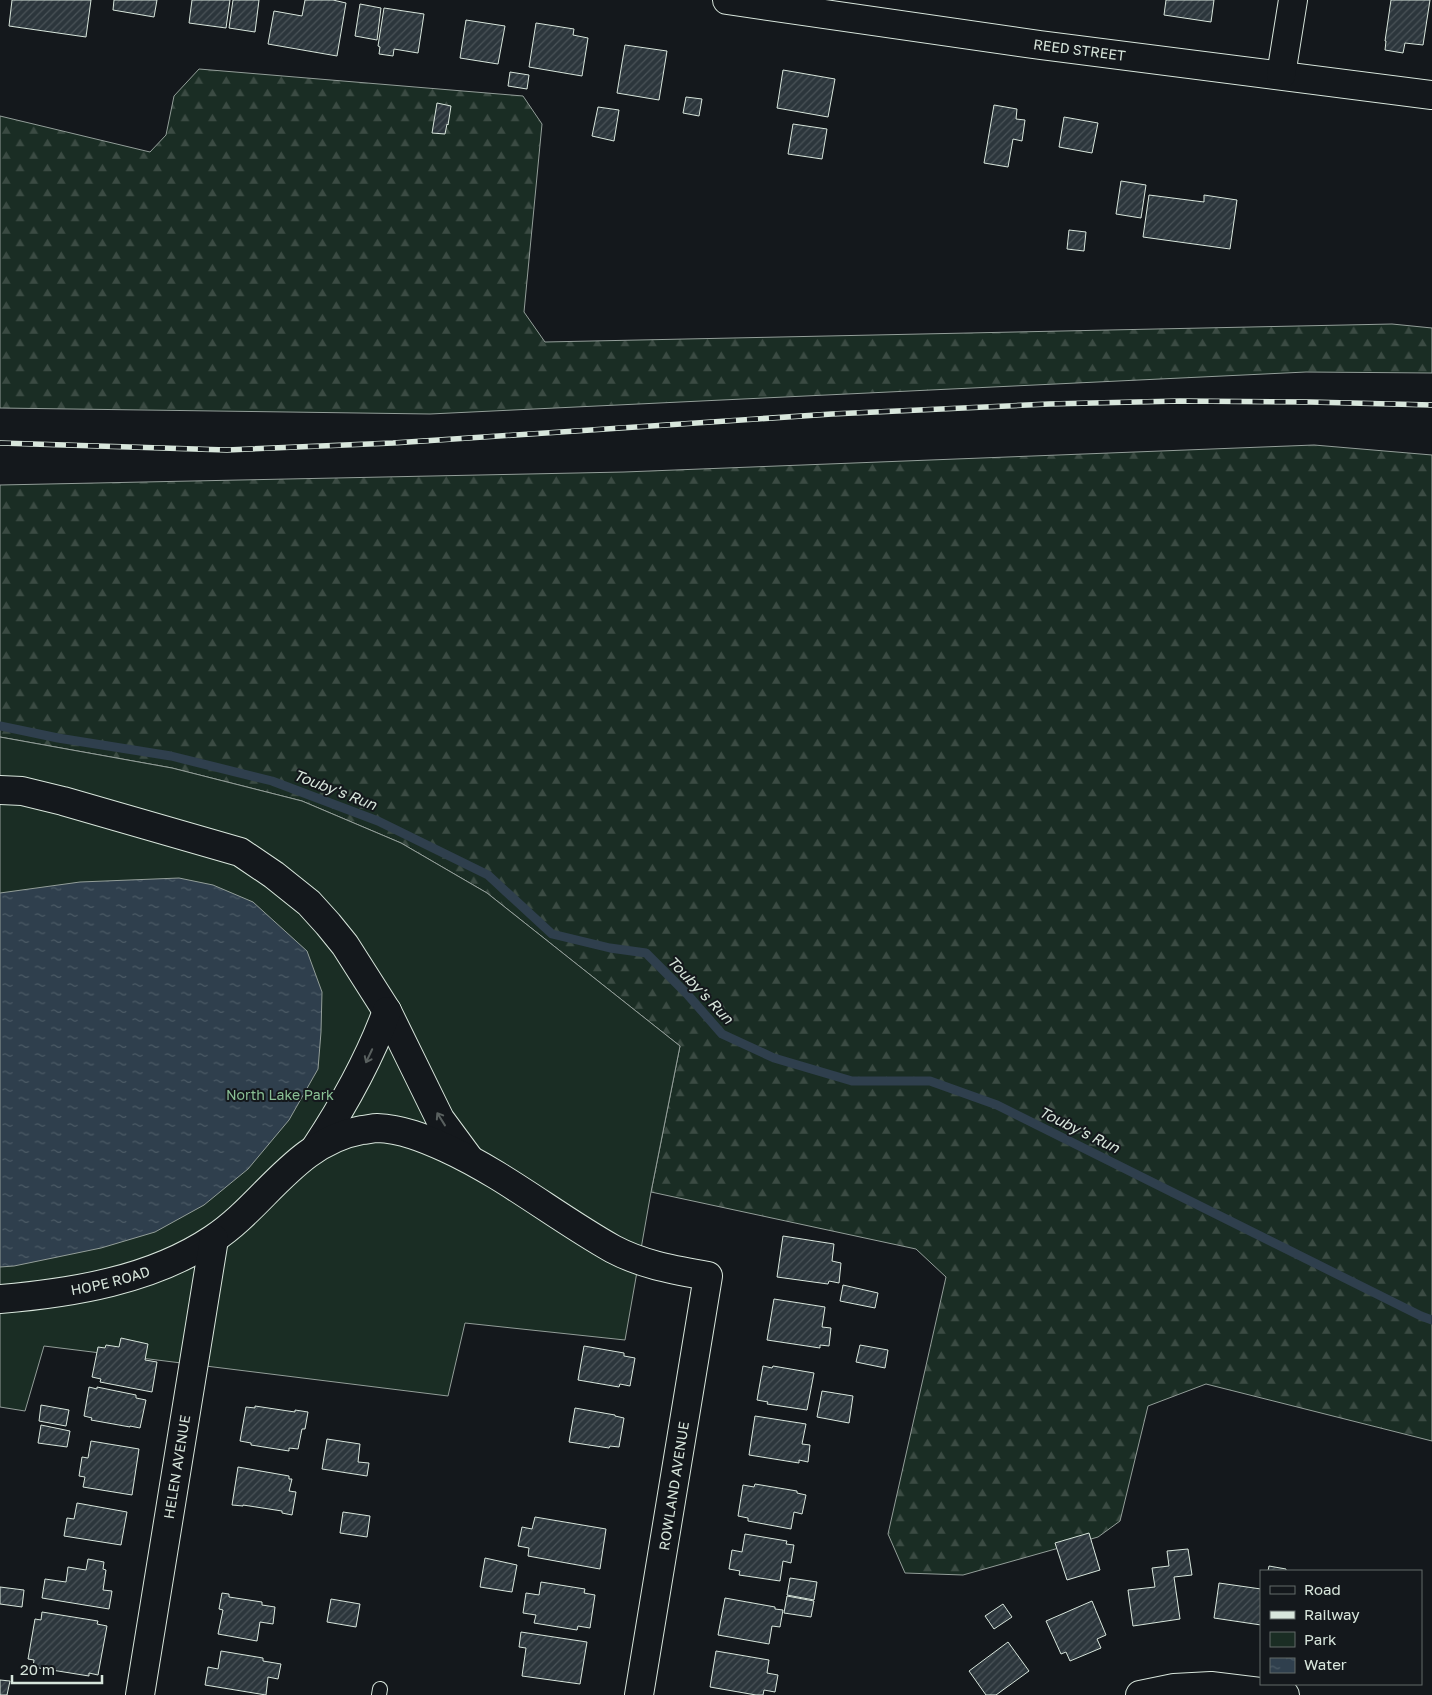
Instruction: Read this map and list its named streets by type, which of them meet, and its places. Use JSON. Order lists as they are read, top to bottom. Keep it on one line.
{"streets":{"street":["REED STREET","HOPE ROAD","HELEN AVENUE","ROWLAND AVENUE"]},"crossings":[["HOPE ROAD","HELEN AVENUE"]],"water":["Touby's Run"],"parks":["North Lake Park"],"legend":["Road","Railway","Park","Water"],"scale_bar":"20 m"}
